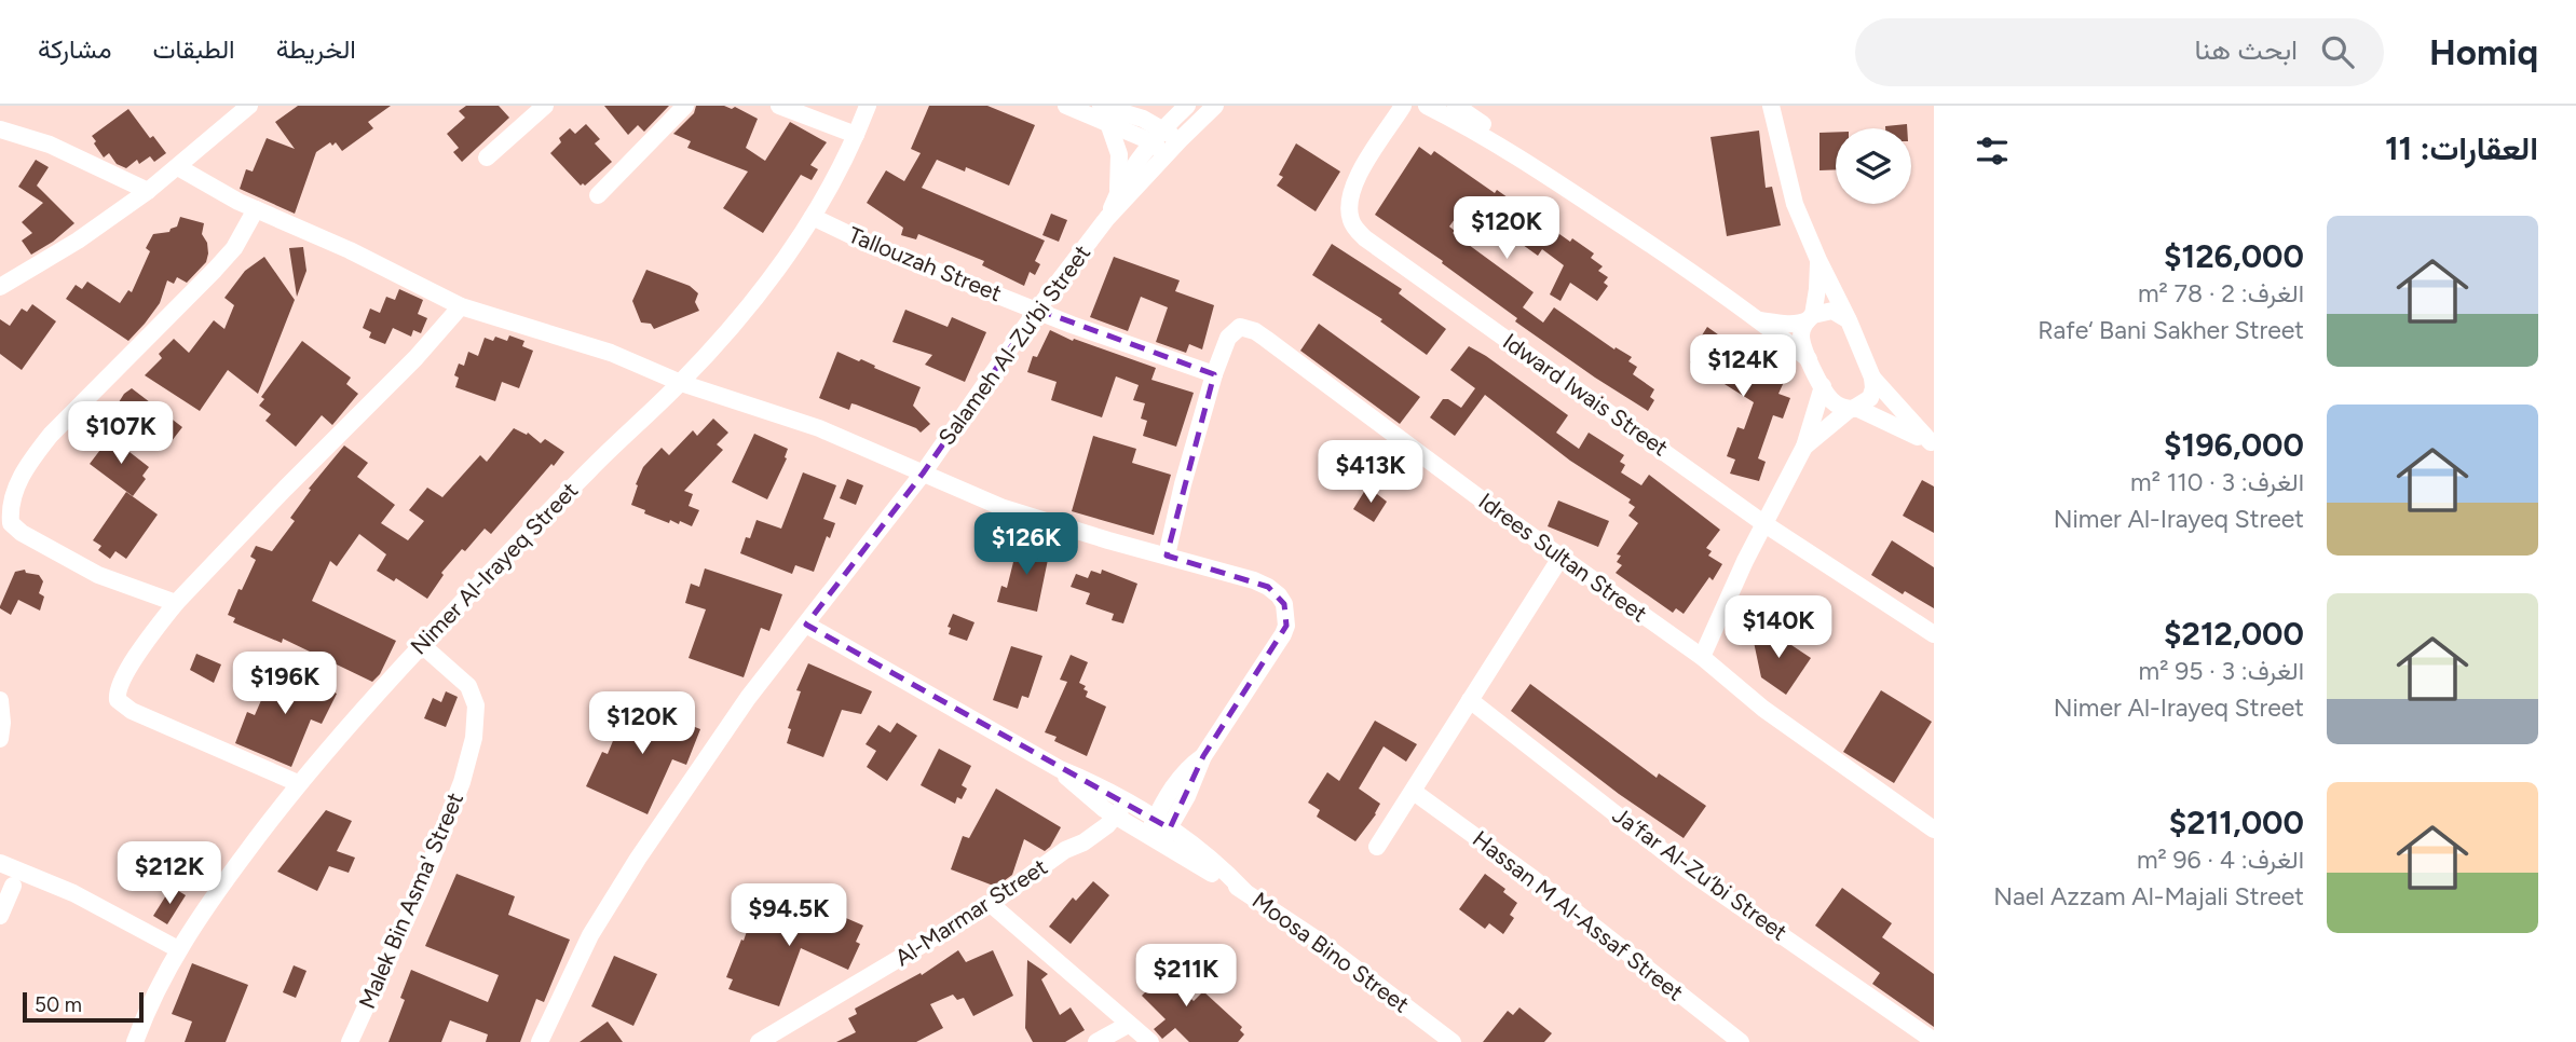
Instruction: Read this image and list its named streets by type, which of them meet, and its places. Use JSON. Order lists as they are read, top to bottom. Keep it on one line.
{"streets":{"street":["Tallouzah Street","Salameh Al-Zu‘bi Street","Idward Iwais Street","Idrees Sultan Street","Nimer Al-Irayeq Street","Ja‘far Al-Zu‘bi Street","Malek Bin Asma' Street","Al-Marmar Street","Hassan M Al-Assaf Street","Moosa Bino Street"]},"crossings":[["Tallouzah Street","Salameh Al-Zu‘bi Street"],["Tallouzah Street","Idrees Sultan Street"],["Tallouzah Street","Nimer Al-Irayeq Street"],["Salameh Al-Zu‘bi Street","Moosa Bino Street"],["Nimer Al-Irayeq Street","Malek Bin Asma' Street"],["Al-Marmar Street","Moosa Bino Street"]],"scale_bar":"50 m","page":{"header":"Homiq","search":"ابحث هنا","nav":["الخريطة","الطبقات","مشاركة"],"heading":"العقارات: 11","list":[{"name":"$126,000","note":"الغرف: 2 · 78 m² · Rafe‘ Bani Sakher Street"},{"name":"$196,000","note":"الغرف: 3 · 110 m² · Nimer Al-Irayeq Street"},{"name":"$212,000","note":"الغرف: 3 · 95 m² · Nimer Al-Irayeq Street"},{"name":"$211,000","note":"الغرف: 4 · 96 m² · Nael Azzam Al-Majali Street"}],"price":["$120K","$124K","$107K","$413K","$126K","$140K","$196K","$120K","$212K","$94.5K","$211K"],"scale":"50 m"}}
